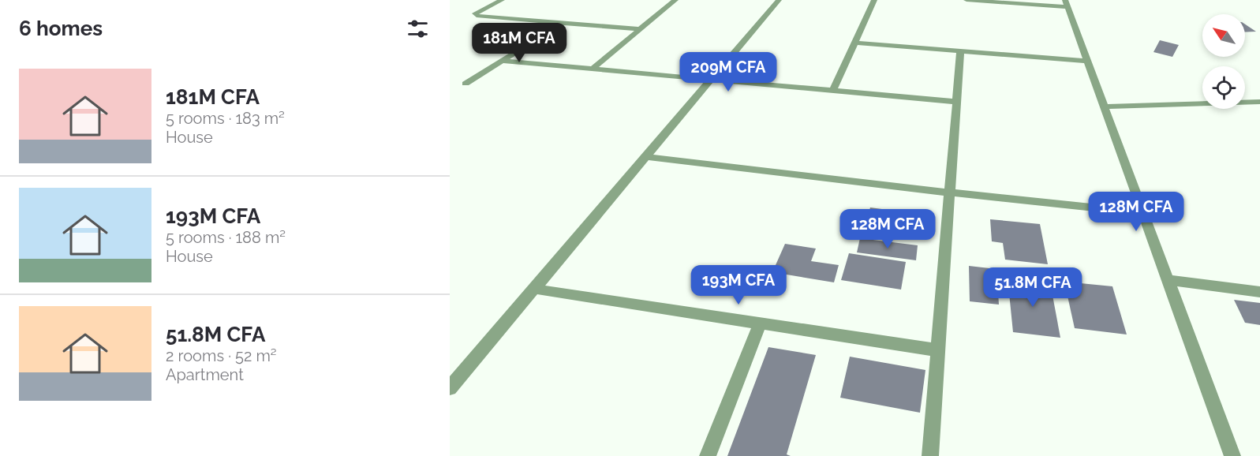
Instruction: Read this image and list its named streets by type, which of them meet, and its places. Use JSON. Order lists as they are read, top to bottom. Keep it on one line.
{"north":"top left","page":{"heading":"6 homes","price":["181M CFA","209M CFA","128M CFA","128M CFA","193M CFA","51.8M CFA"],"list":[{"name":"181M CFA","note":"5 rooms · 183 m² · House"},{"name":"193M CFA","note":"5 rooms · 188 m² · House"},{"name":"51.8M CFA","note":"2 rooms · 52 m² · Apartment"}]}}
